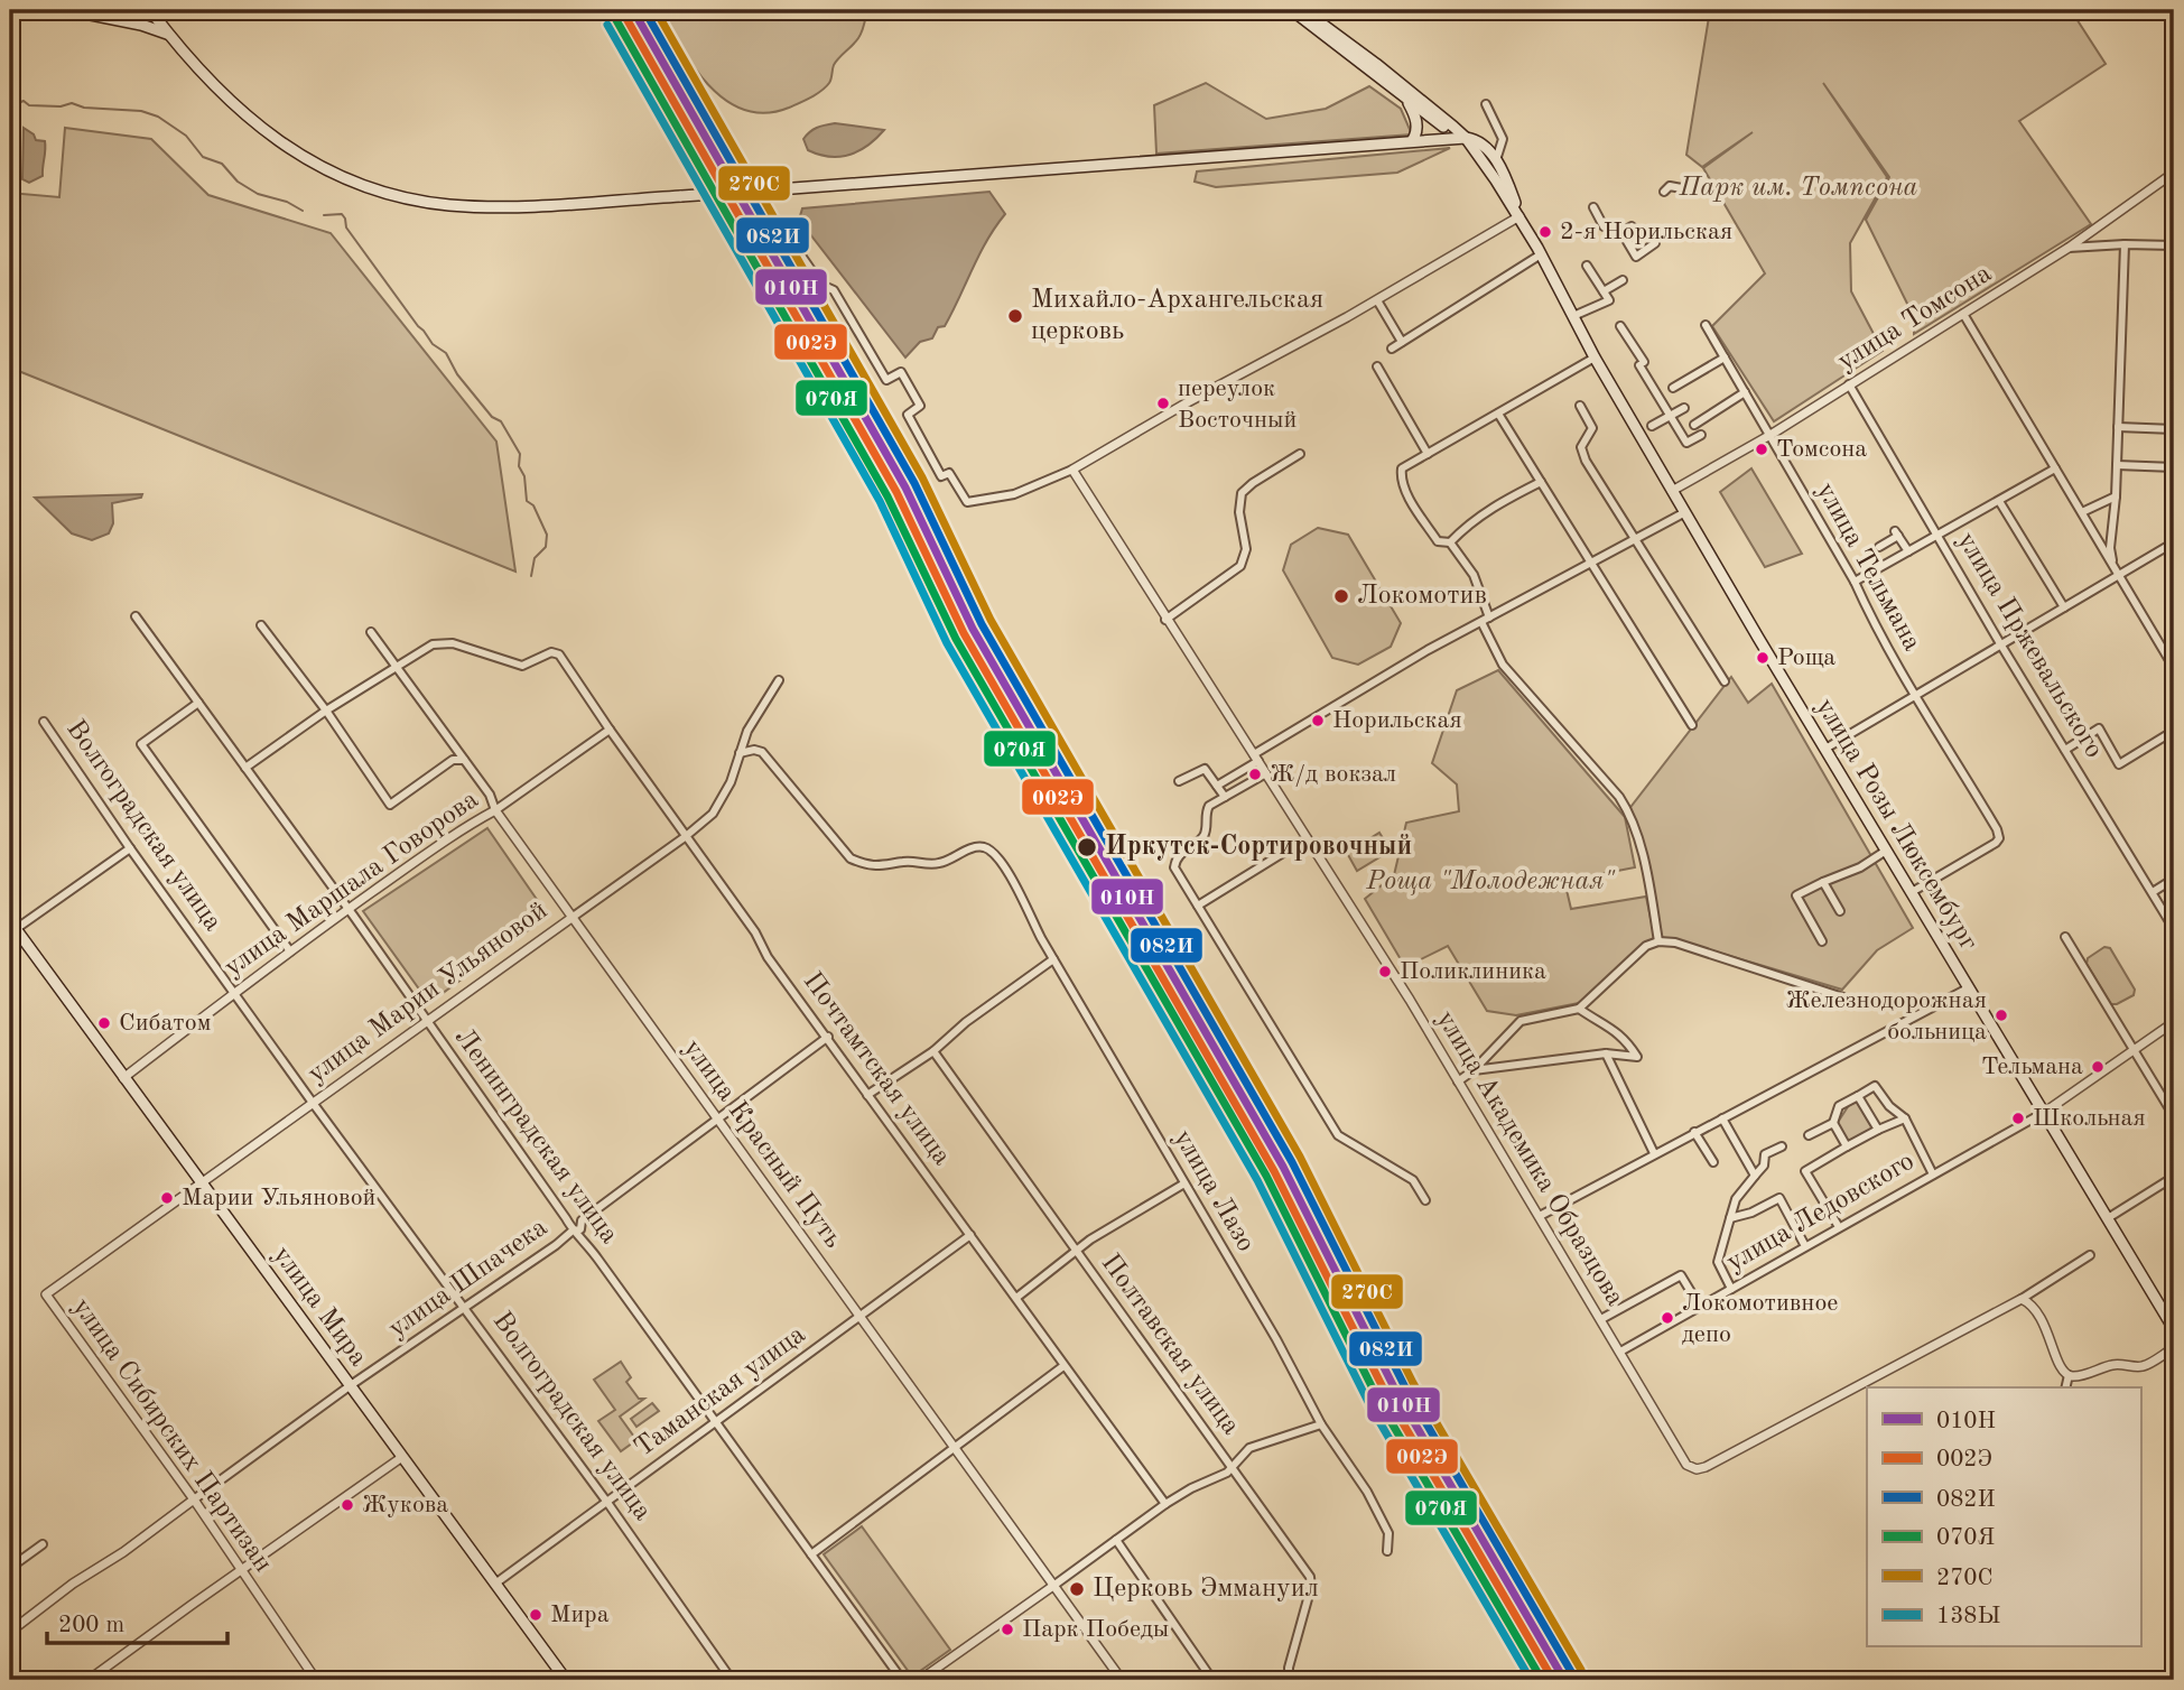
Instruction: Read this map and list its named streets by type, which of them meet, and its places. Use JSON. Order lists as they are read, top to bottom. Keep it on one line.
{"streets":{"main road":["улица Розы Люксембург","улица Мира"],"street":["улица Томсона","улица Тельмана","улица Пржевальского","Волгоградская улица","улица Маршала Говорова","улица Марии Ульяновой","Почтамтская улица","Ленинградская улица","улица Красный Путь","улица Академика Образцова","улица Лазо","улица Ледовского","улица Шпачека","Полтавская улица","Таманская улица","улица Сибирских Партизан"]},"crossings":[["улица Томсона","улица Тельмана"],["улица Томсона","улица Пржевальского"],["улица Томсона","улица Розы Люксембург"],["улица Тельмана","улица Розы Люксембург"],["улица Розы Люксембург","улица Ледовского"],["Волгоградская улица","улица Маршала Говорова"],["Волгоградская улица","улица Марии Ульяновой"],["Волгоградская улица","улица Шпачека"],["Волгоградская улица","Таманская улица"],["улица Маршала Говорова","Почтамтская улица"],["улица Маршала Говорова","Ленинградская улица"],["улица Маршала Говорова","улица Красный Путь"],["улица Маршала Говорова","улица Мира"],["улица Марии Ульяновой","Почтамтская улица"],["улица Марии Ульяновой","Ленинградская улица"],["улица Марии Ульяновой","улица Красный Путь"],["улица Марии Ульяновой","улица Лазо"],["улица Марии Ульяновой","улица Мира"],["улица Марии Ульяновой","улица Сибирских Партизан"],["Почтамтская улица","улица Красный Путь"],["Почтамтская улица","улица Шпачека"],["Почтамтская улица","Таманская улица"],["Ленинградская улица","улица Шпачека"],["Ленинградская улица","Таманская улица"],["улица Красный Путь","улица Шпачека"],["улица Красный Путь","Таманская улица"],["улица Академика Образцова","улица Ледовского"],["улица Шпачека","улица Мира"],["улица Шпачека","улица Сибирских Партизан"],["улица Мира","Таманская улица"]],"parks":["Парк им. Томпсона","Роща \"Молодежная\""],"places":["2-я Норильская","Михайло-Архангельская церковь","переулок Восточный","Томсона","Локомотив","Роща","Норильская","Ж/д вокзал","Иркутск-Сортировочный","Поликлиника","Железнодорожная больница","Сибатом","Тельмана","Школьная","Марии Ульяновой","Локомотивное депо","Жукова","Церковь Эммануил","Мира","Парк Победы"],"lines":["transit line 010Н","transit line 082И","transit line 270С","transit line 002Э","transit line 070Я","transit line 138Ы"],"legend":["010Н","002Э","082И","070Я","270С","138Ы"],"scale_bar":"200 m"}
